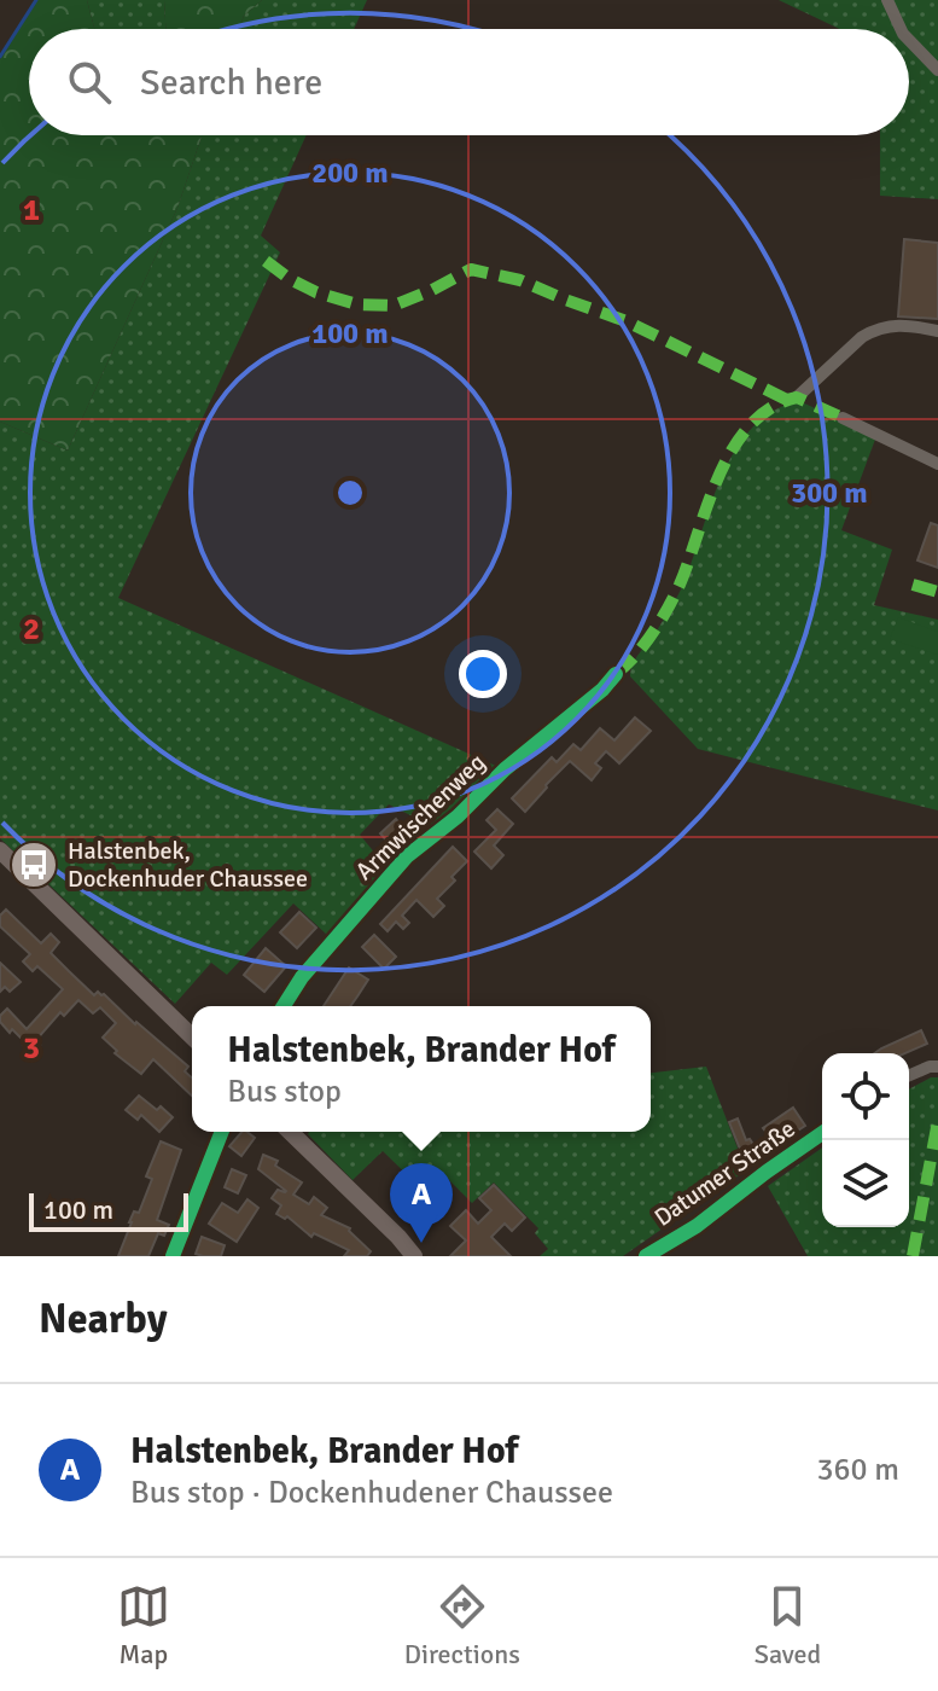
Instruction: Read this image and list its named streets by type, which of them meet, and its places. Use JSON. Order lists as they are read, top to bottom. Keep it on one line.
{"streets":{"street":["Armwischenweg","Datumer Straße"]},"places":{"bus stop":["Halstenbek, Dockenhuder Chaussee"]},"scale_bar":"100 m","page":{"search":"Search here","popup":["Halstenbek, Brander Hof","Bus stop"],"pins":"A","scale":"100 m","heading":"Nearby","list":[{"mark":"A","name":"Halstenbek, Brander Hof","note":"Bus stop · Dockenhudener Chaussee","value":"360 m"}],"nav":["Map","Directions","Saved"]},"grid":{"rows":["1","2","3"]},"rings":["200 m","100 m","300 m"]}
